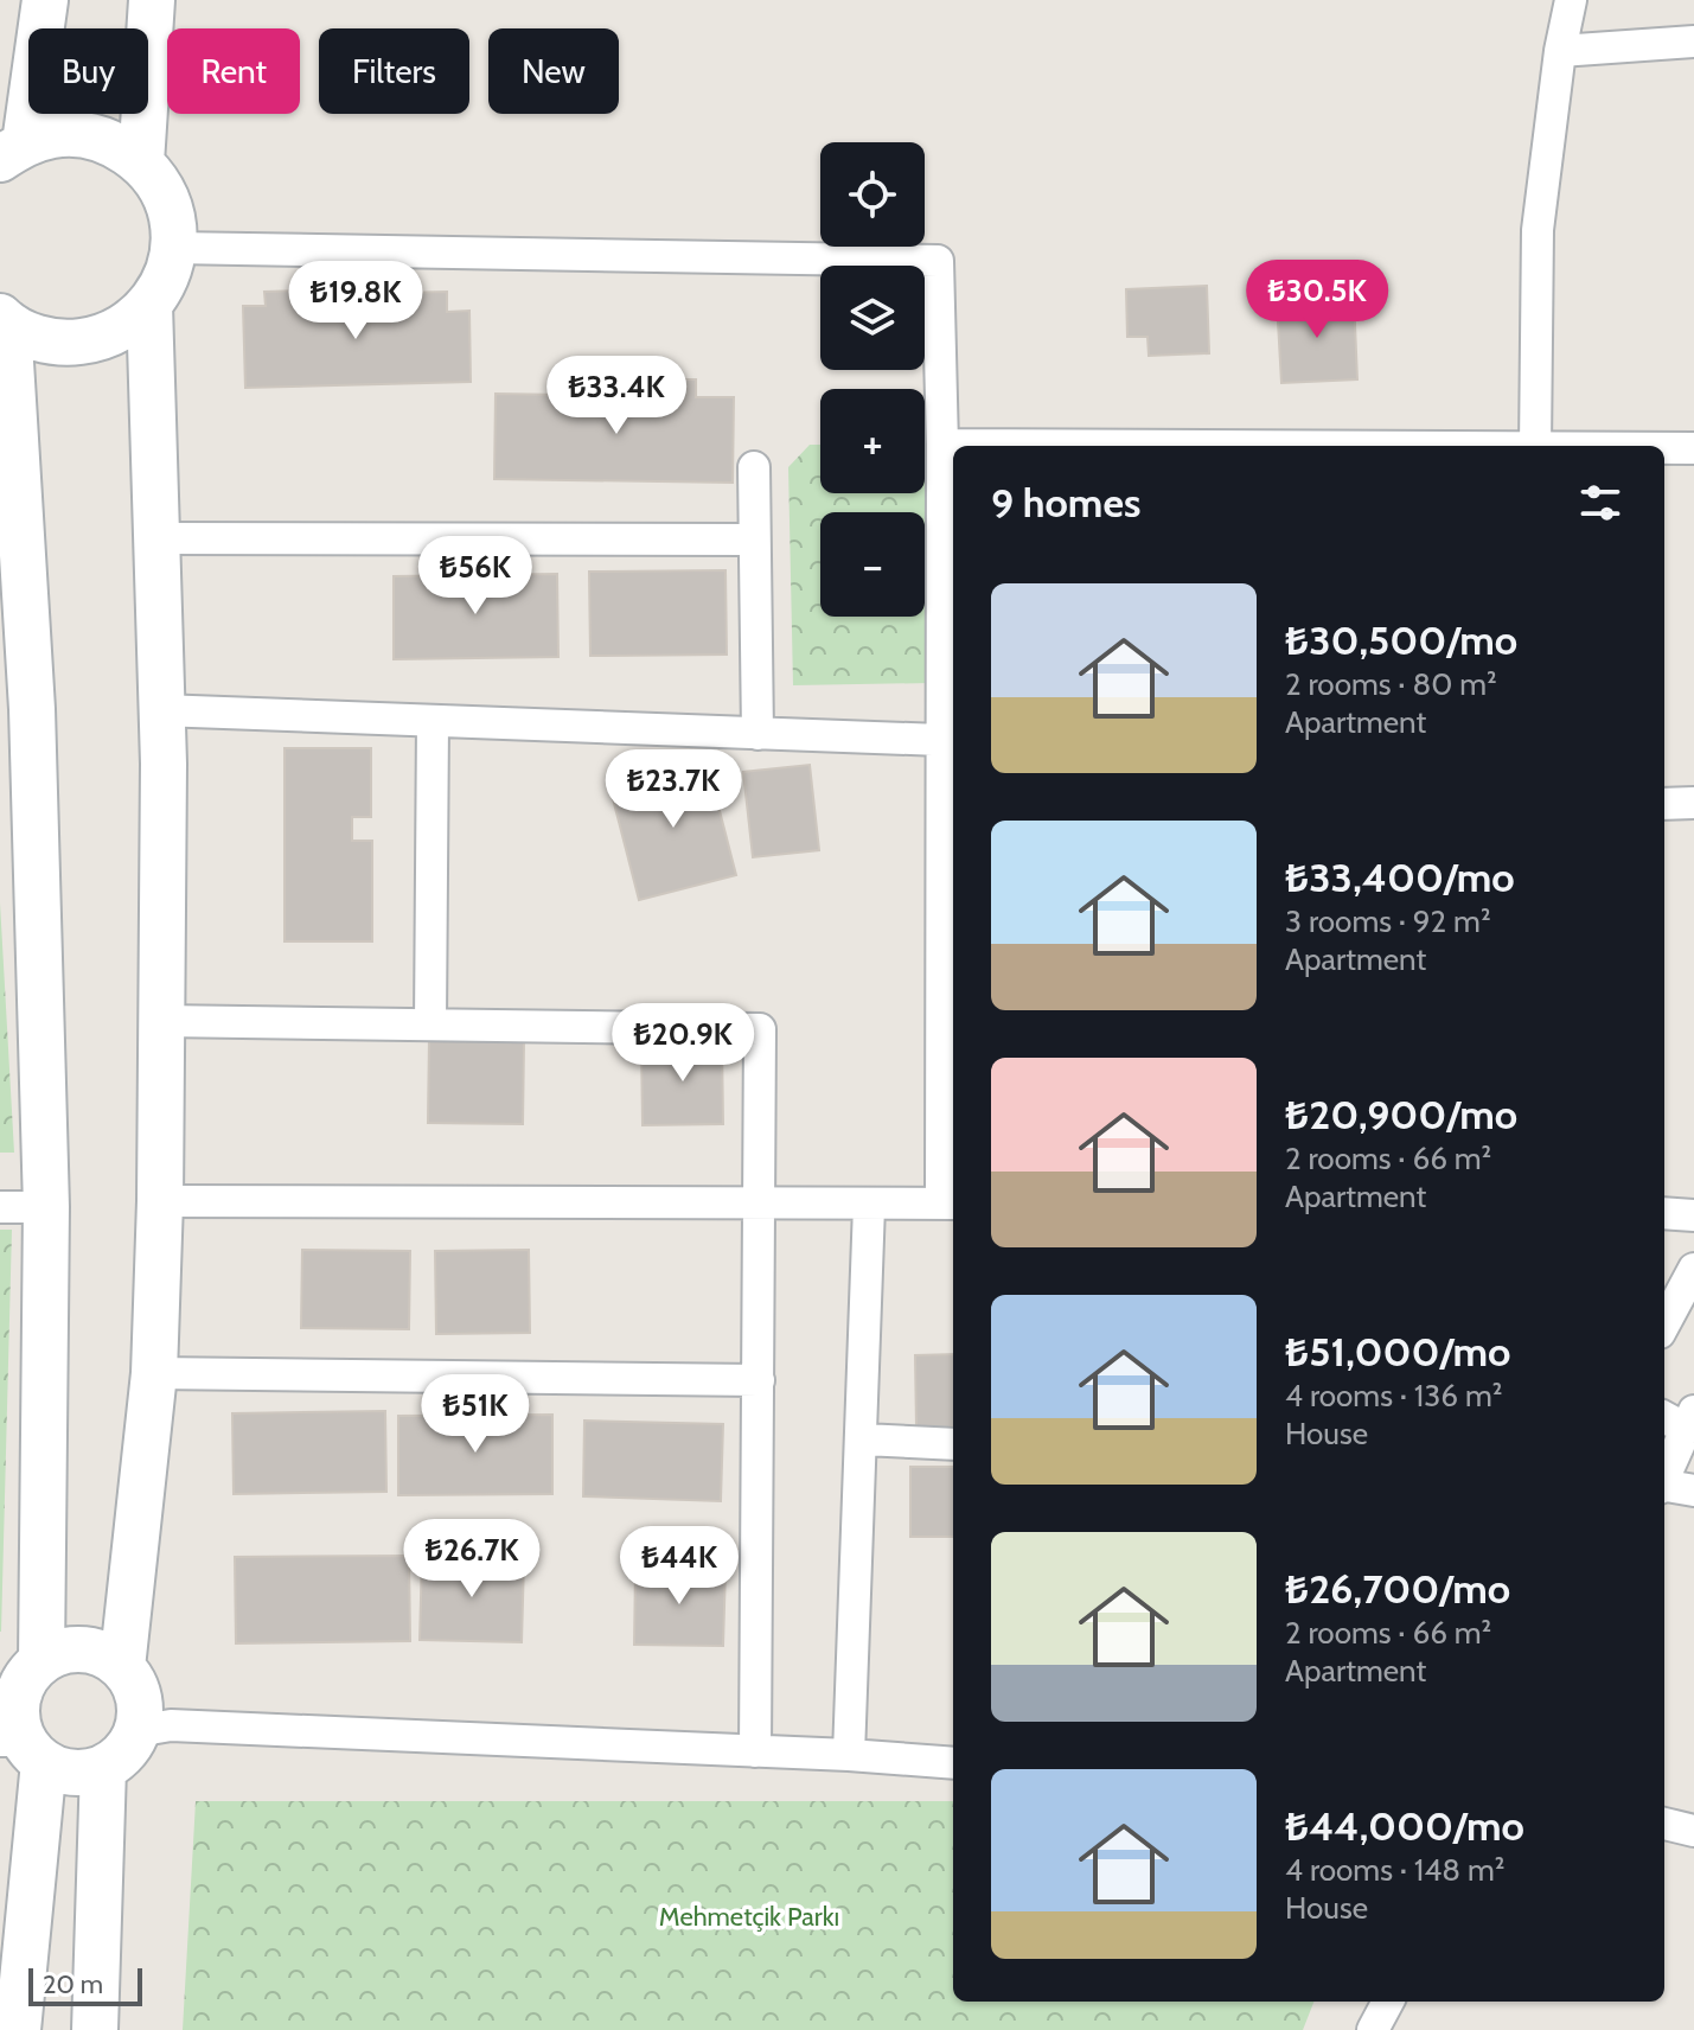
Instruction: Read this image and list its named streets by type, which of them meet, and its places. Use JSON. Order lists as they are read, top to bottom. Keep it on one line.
{"parks":["Mehmetçik Parkı"],"scale_bar":"20 m","page":{"chip":["Buy","Rent","Filters","New"],"map_buttons":["+","−"],"price":["₺30.5K","₺19.8K","₺33.4K","₺56K","₺23.7K","₺20.9K","₺51K","₺26.7K","₺44K"],"heading":"9 homes","list":[{"name":"₺30,500/mo","note":"2 rooms · 80 m² · Apartment"},{"name":"₺33,400/mo","note":"3 rooms · 92 m² · Apartment"},{"name":"₺20,900/mo","note":"2 rooms · 66 m² · Apartment"},{"name":"₺51,000/mo","note":"4 rooms · 136 m² · House"},{"name":"₺26,700/mo","note":"2 rooms · 66 m² · Apartment"},{"name":"₺44,000/mo","note":"4 rooms · 148 m² · House"}],"scale":"20 m"}}
